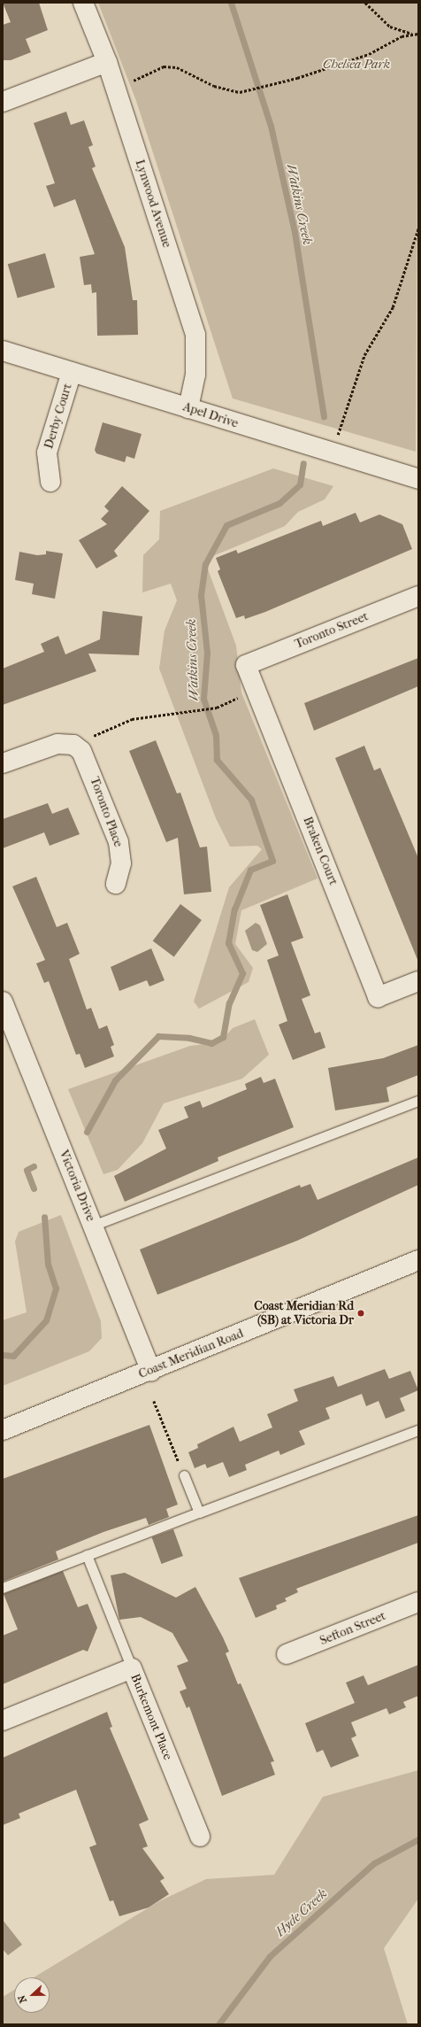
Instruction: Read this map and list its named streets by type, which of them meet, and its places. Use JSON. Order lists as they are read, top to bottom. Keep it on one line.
{"streets":{"street":["Lynwood Avenue","Apel Drive","Derby Court","Toronto Street","Toronto Place","Braken Court","Victoria Drive","Coast Meridian Road","Sefton Street","Burkemont Place"]},"crossings":[["Lynwood Avenue","Apel Drive"],["Apel Drive","Derby Court"],["Toronto Street","Braken Court"],["Victoria Drive","Coast Meridian Road"]],"water":["Watkins Creek","Hyde Creek"],"parks":["Chelsea Park"],"places":["Coast Meridian Rd (SB) at Victoria Dr"],"north":"left"}
